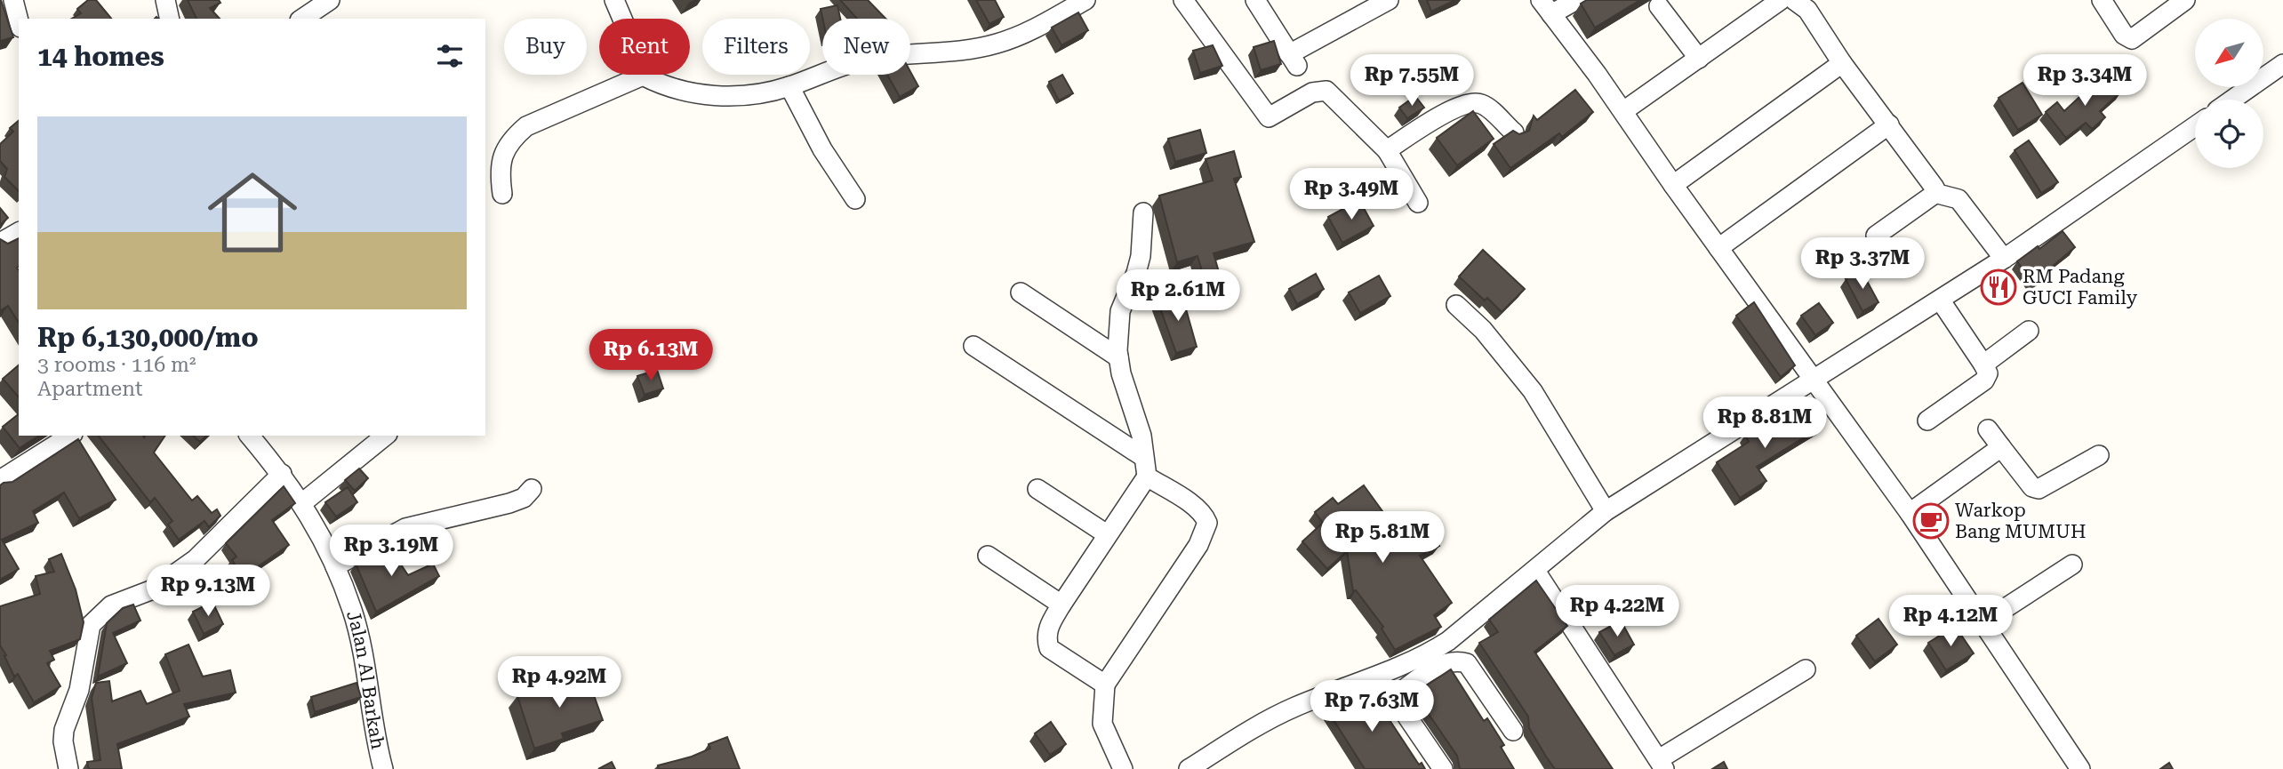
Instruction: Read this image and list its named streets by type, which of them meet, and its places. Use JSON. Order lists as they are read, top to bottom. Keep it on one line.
{"streets":{"street":["Jalan Al Barkah"]},"places":{"restaurant":["RM Padang GUCI Family"],"cafe":["Warkop Bang MUMUH"]},"north":"bottom left","page":{"chip":["Buy","Rent","Filters","New"],"heading":"14 homes","price":["Rp 7.55M","Rp 3.34M","Rp 3.49M","Rp 3.37M","Rp 2.61M","Rp 6.13M","Rp 8.81M","Rp 5.81M","Rp 3.19M","Rp 9.13M","Rp 4.22M","Rp 4.12M","Rp 4.92M","Rp 7.63M"],"list":[{"name":"Rp 6,130,000/mo","note":"3 rooms · 116 m² · Apartment"}]}}
